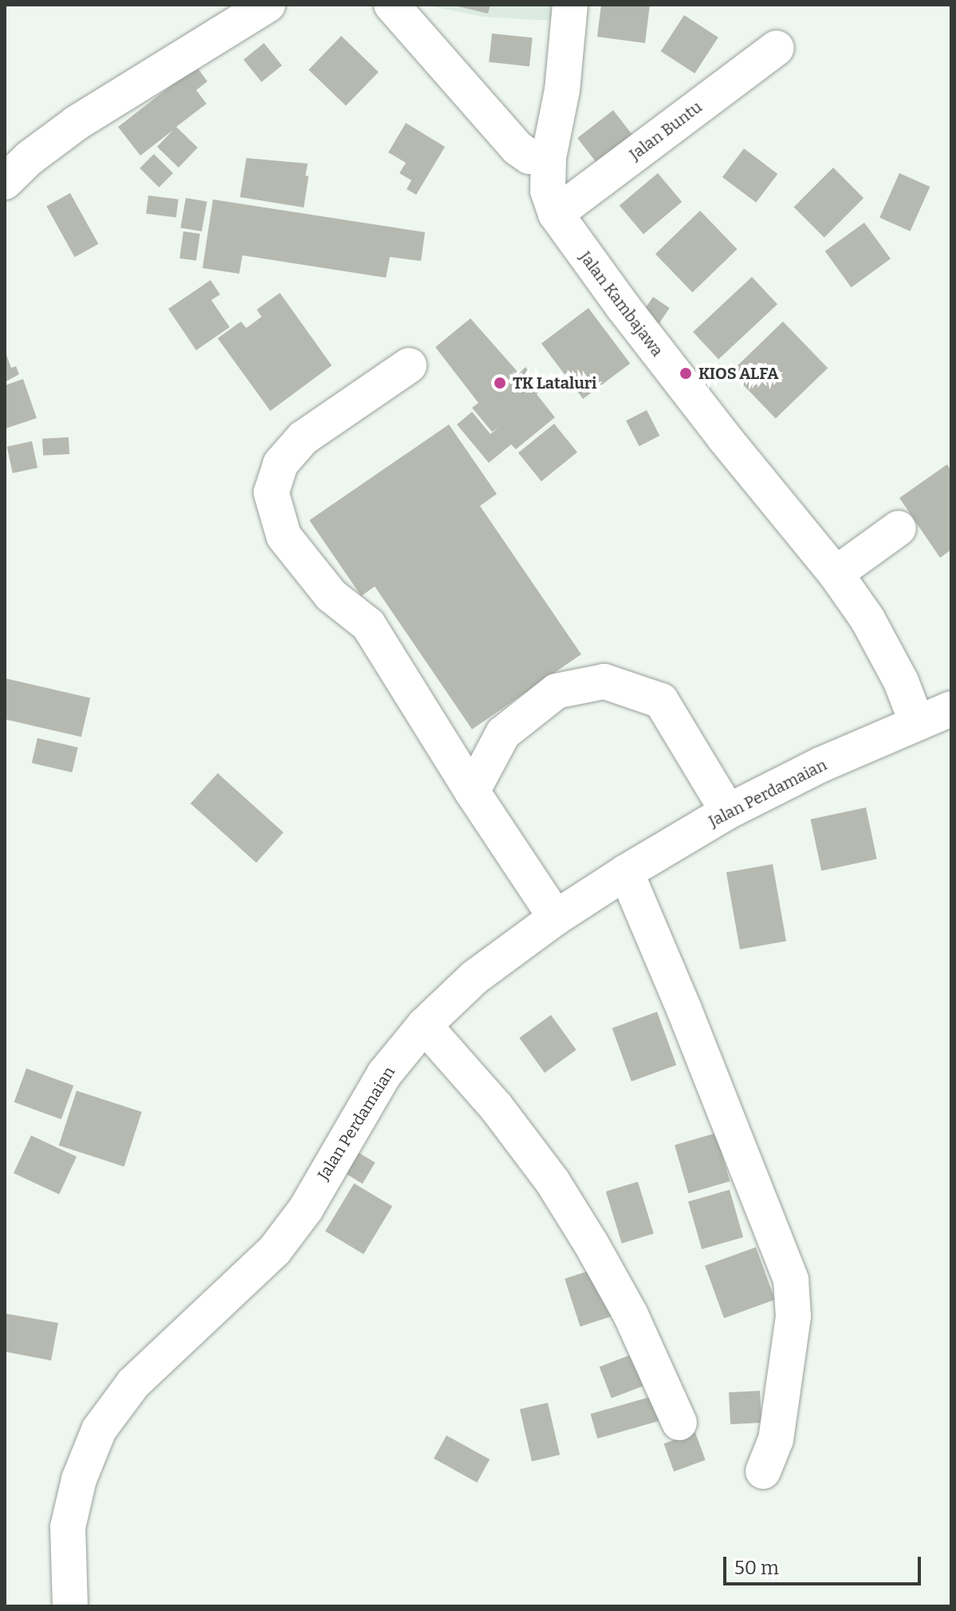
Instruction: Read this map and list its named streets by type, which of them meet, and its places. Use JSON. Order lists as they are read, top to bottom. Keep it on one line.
{"streets":{"street":["Jalan Buntu","Jalan Kambajawa","Jalan Perdamaian"]},"crossings":[["Jalan Buntu","Jalan Kambajawa"],["Jalan Kambajawa","Jalan Perdamaian"]],"places":["KIOS ALFA","TK Lataluri"],"scale_bar":"50 m"}
